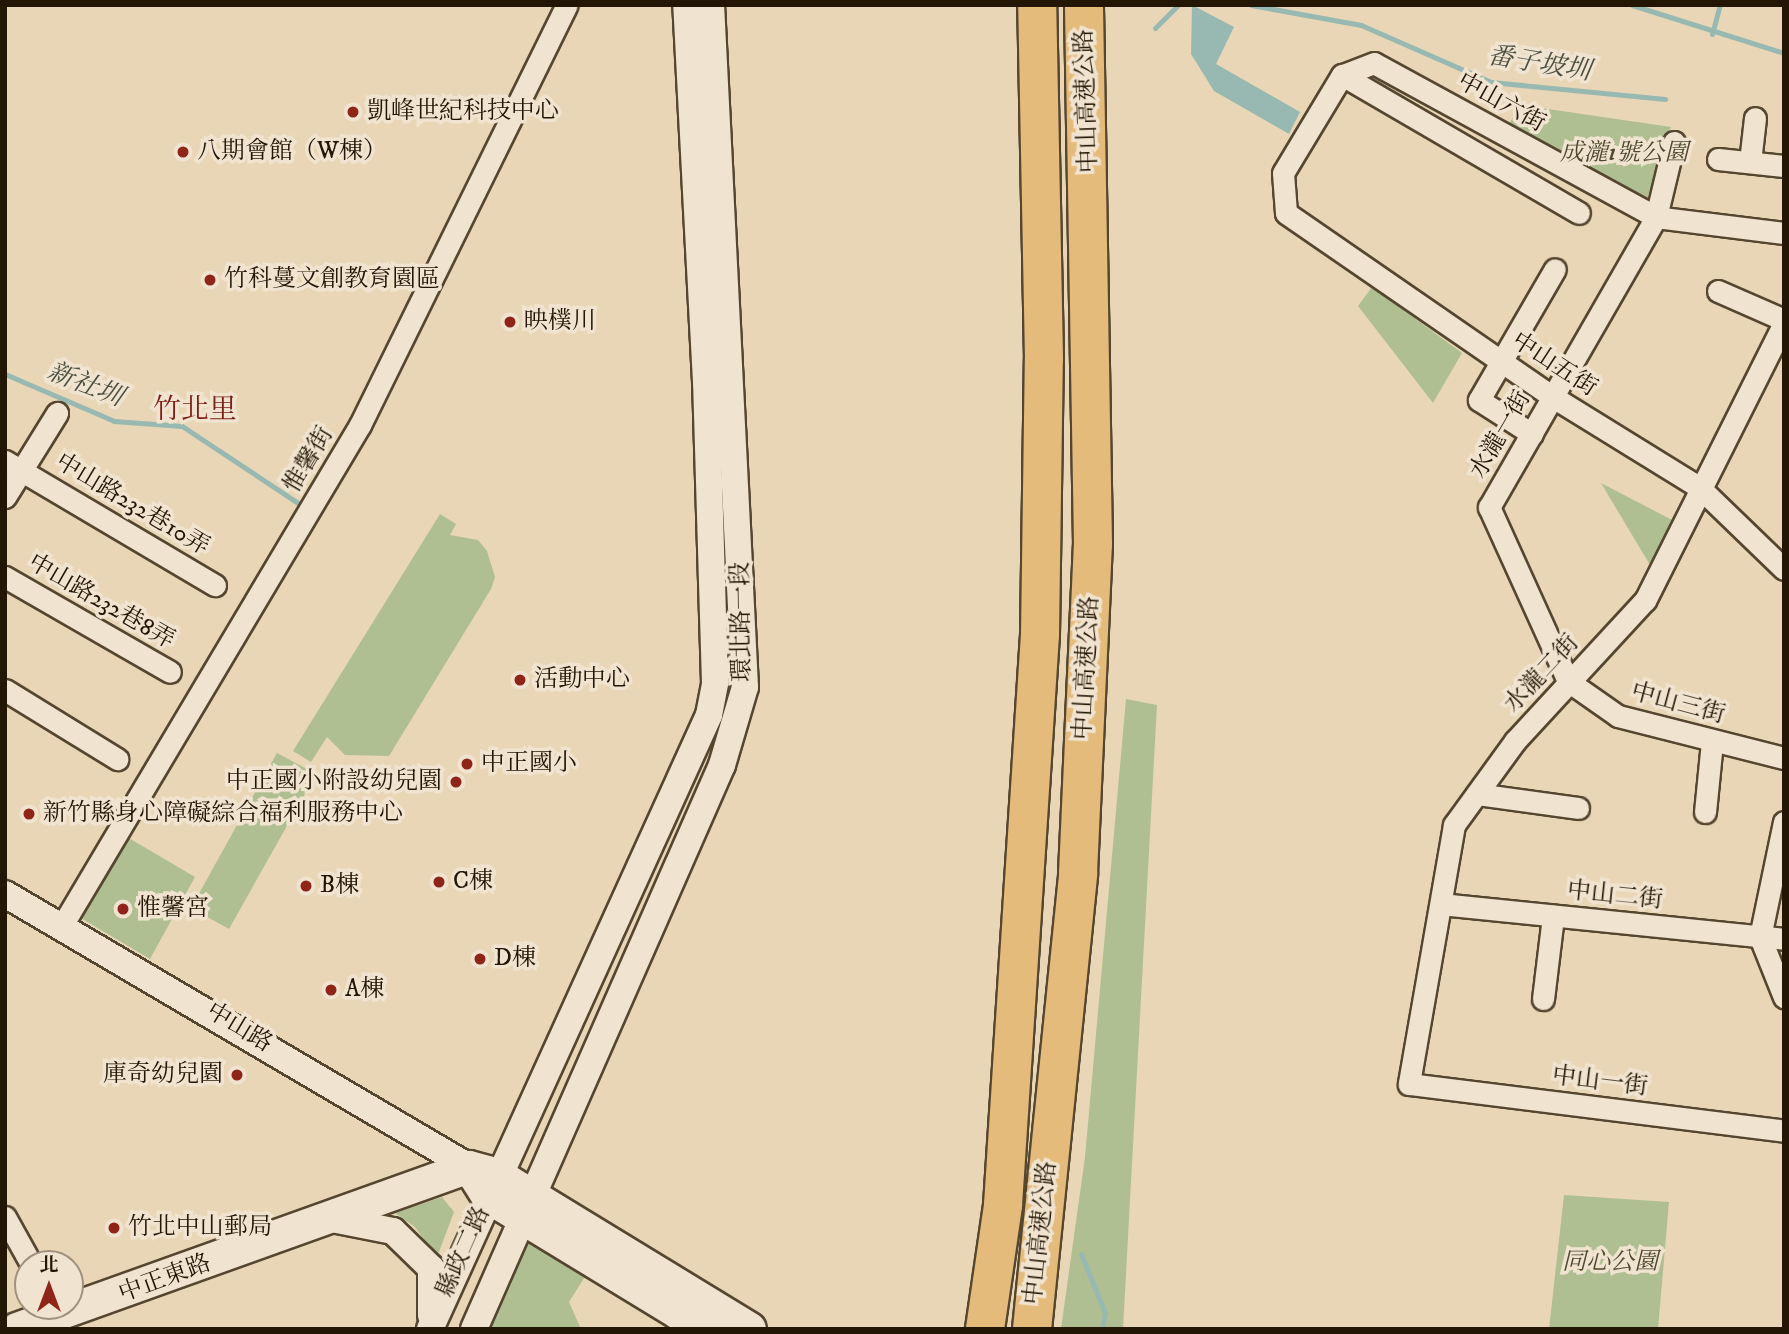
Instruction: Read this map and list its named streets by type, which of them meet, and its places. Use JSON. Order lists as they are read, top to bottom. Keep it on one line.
{"streets":{"highway":["中山高速公路"],"main road":["中山路","中正東路"],"street":["中山六街","中山五街","水瀧一街","惟馨街","中山路232巷10弄","中山路232巷8弄","環北路一段","水瀧二街","中山三街","中山二街","中山一街","縣政二路"]},"crossings":[["中山六街","中山五街"],["中山六街","水瀧一街"],["中山五街","水瀧一街"],["中山五街","水瀧二街"],["水瀧一街","水瀧二街"],["水瀧一街","中山三街"],["惟馨街","中山路"],["環北路一段","中山路"],["環北路一段","縣政二路"],["環北路一段","中正東路"],["水瀧二街","中山三街"],["水瀧二街","中山二街"],["水瀧二街","中山一街"],["中山路","縣政二路"],["中山路","中正東路"],["縣政二路","中正東路"]],"districts":["竹北里"],"water":["番子坡圳","新社圳"],"parks":["成瀧1號公園","同心公園"],"places":["凱峰世紀科技中心","八期會館（W棟）","竹科蔓文創教育園區","映樸川","活動中心","中正國小","中正國小附設幼兒園","新竹縣身心障礙綜合福利服務中心","C棟","B棟","惟馨宮","D棟","A棟","庫奇幼兒園","竹北中山郵局"],"north":"top"}
